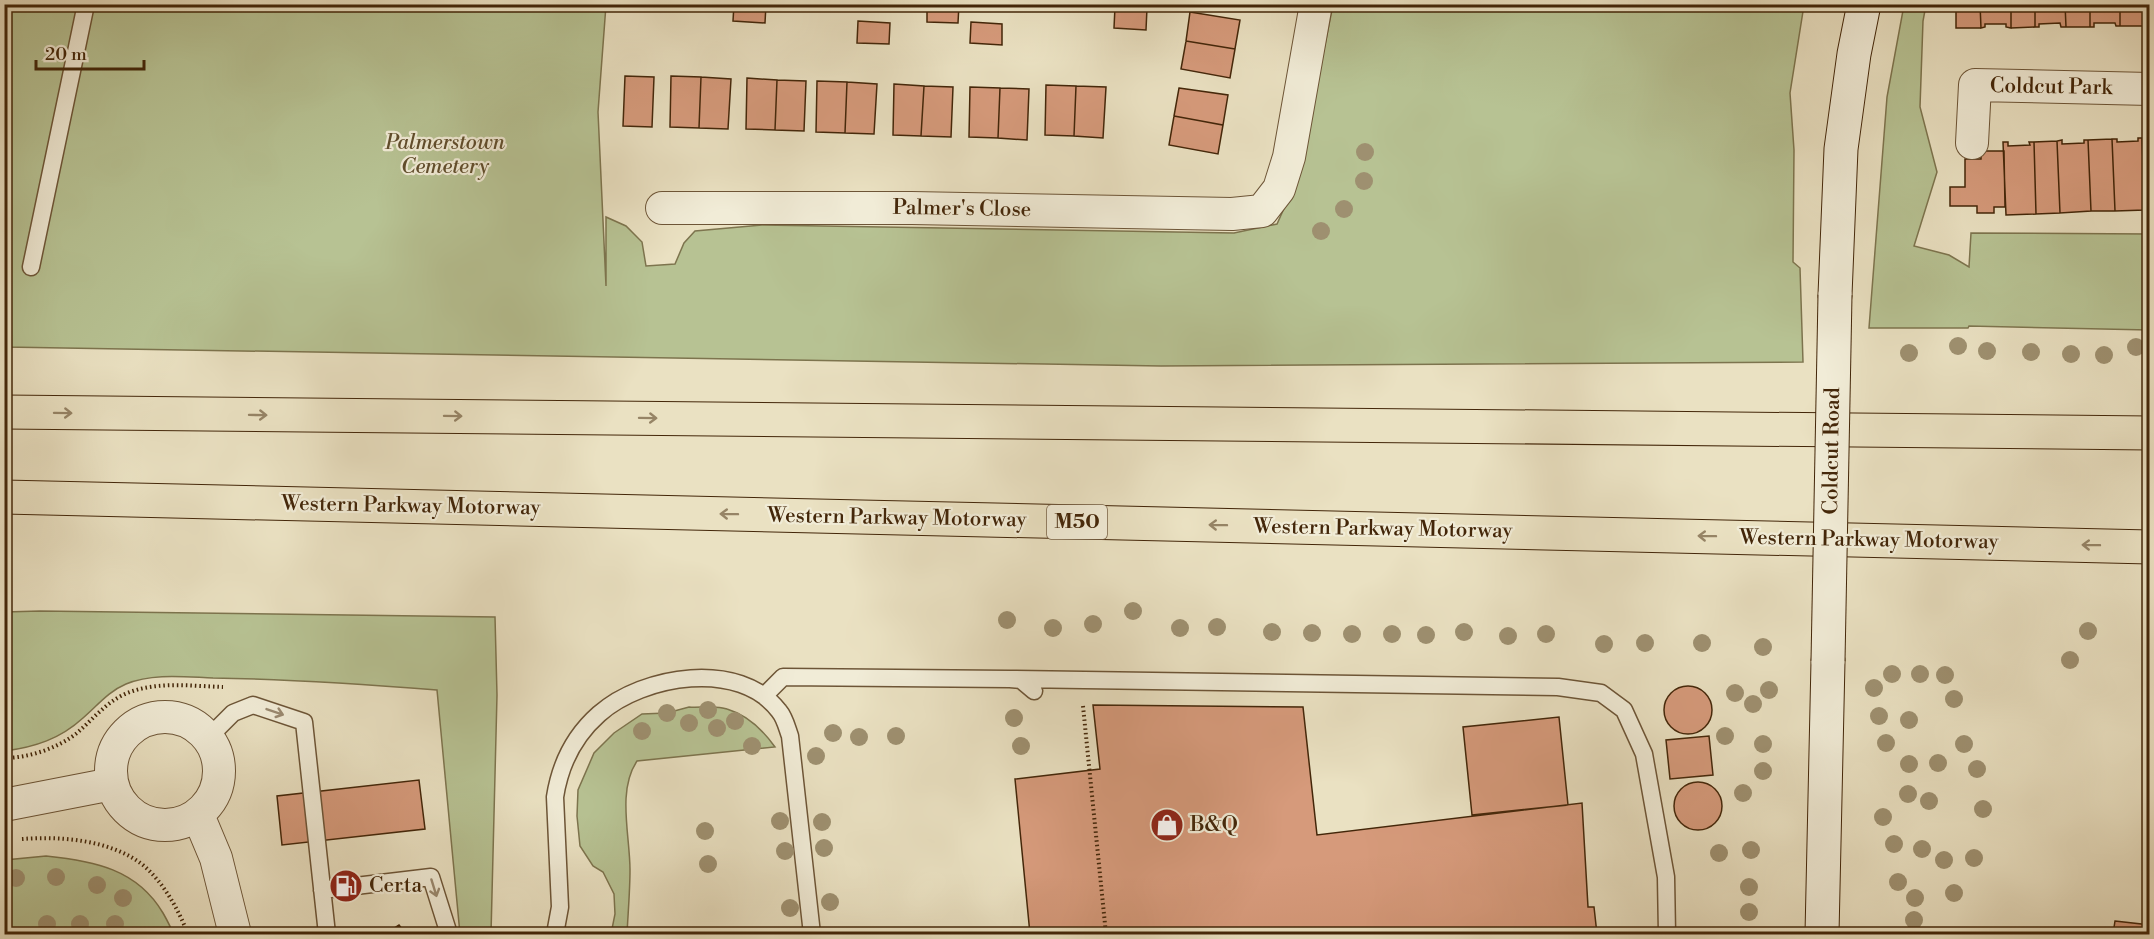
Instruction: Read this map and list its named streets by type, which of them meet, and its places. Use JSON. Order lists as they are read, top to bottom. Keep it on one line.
{"streets":{"highway":["Western Parkway Motorway","M50"],"main road":["Coldcut Road"],"street":["Coldcut Park","Palmer's Close"]},"parks":["Palmerstown Cemetery"],"places":{"shop":["B&Q"],"fuel station":["Certa"]},"scale_bar":"20 m"}
